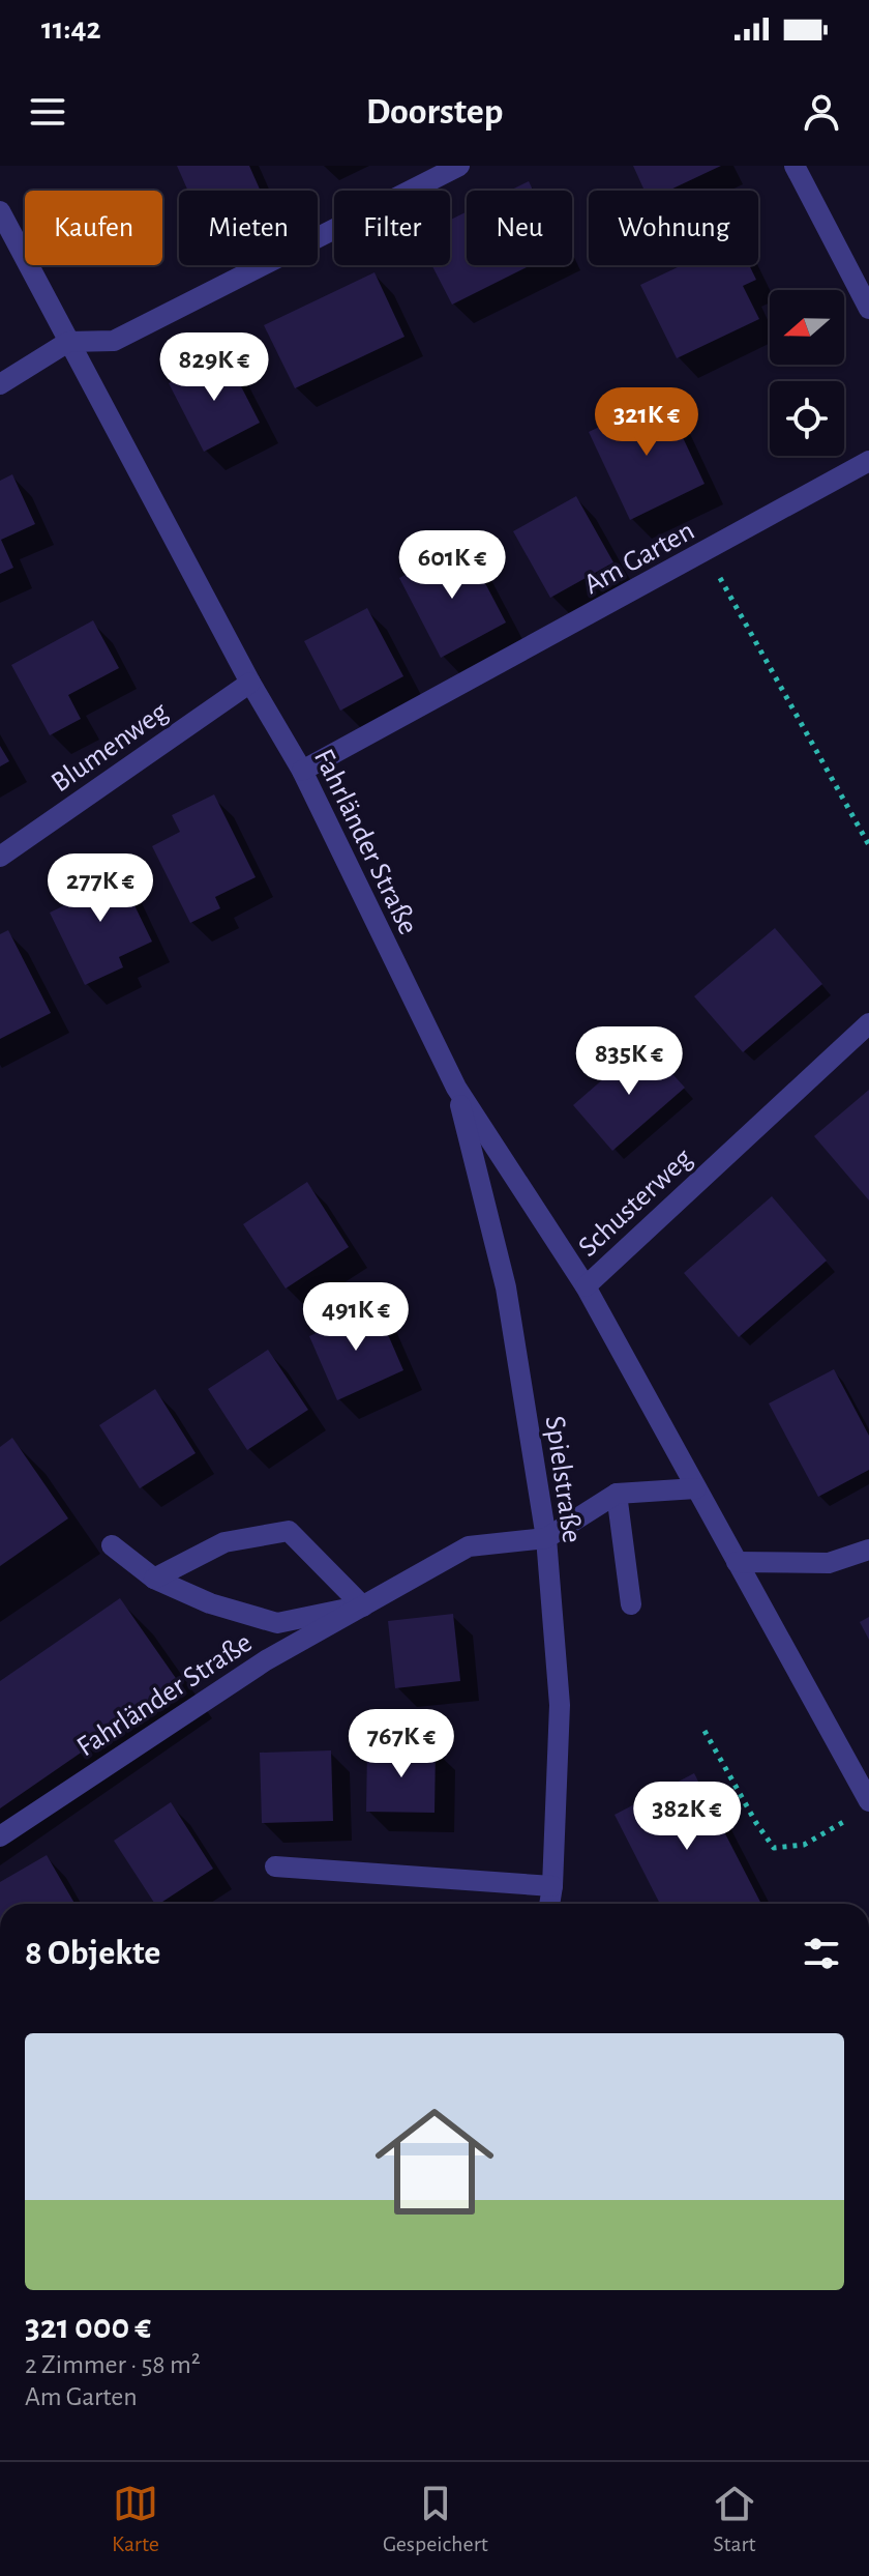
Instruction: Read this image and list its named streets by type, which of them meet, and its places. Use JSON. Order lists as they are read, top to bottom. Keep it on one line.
{"streets":{"street":["Am Garten","Blumenweg","Fahrländer Straße","Schusterweg","Spielstraße"]},"crossings":[["Am Garten","Fahrländer Straße"],["Blumenweg","Fahrländer Straße"],["Fahrländer Straße","Schusterweg"],["Fahrländer Straße","Spielstraße"]],"north":"left","page":{"status":"11:42","header":"Doorstep","chip":["Kaufen","Mieten","Filter","Neu","Wohnung"],"price":["829K €","321K €","601K €","277K €","835K €","491K €","767K €","382K €"],"heading":"8 Objekte","list":[{"name":"321 000 €","note":"2 Zimmer · 58 m² · Am Garten"}],"tabs":["Karte","Gespeichert","Start"]}}
